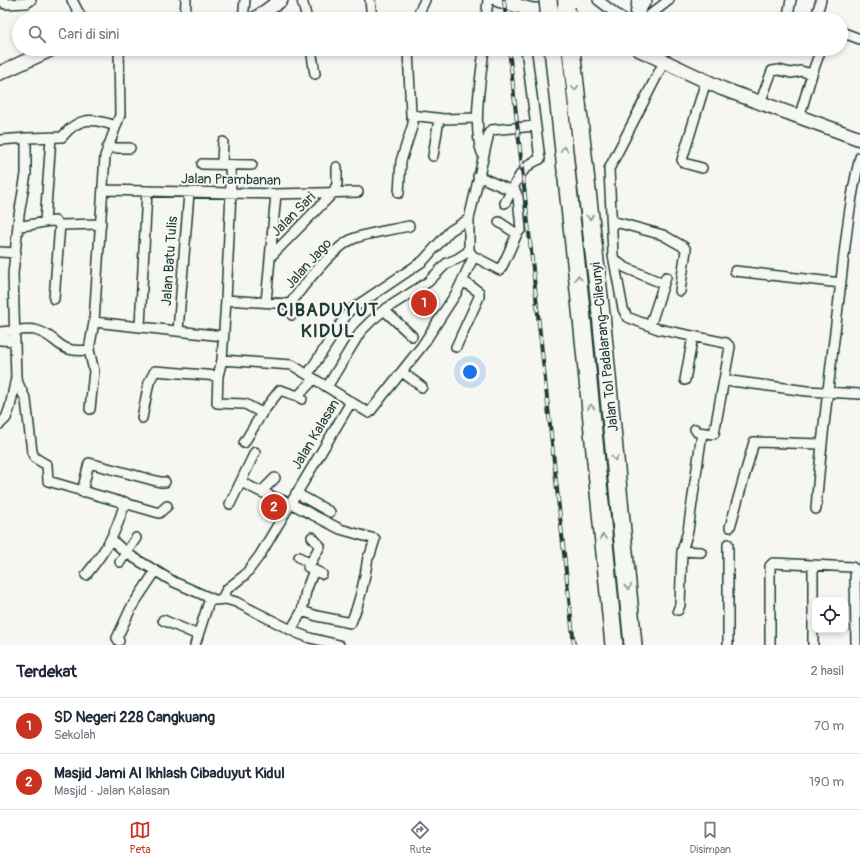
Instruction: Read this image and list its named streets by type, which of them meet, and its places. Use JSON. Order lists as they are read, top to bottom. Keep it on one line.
{"streets":{"highway":["Jalan Tol Padalarang–Cileunyi"],"street":["Jalan Prambanan","Jalan Sari","Jalan Batu Tulis","Jalan Jago","Jalan Kalasan"]},"crossings":[["Jalan Prambanan","Jalan Sari"],["Jalan Prambanan","Jalan Batu Tulis"]],"districts":["CIBADUYUT KIDUL"],"page":{"search":"Cari di sini","pins":["1","2"],"heading":["Terdekat","2 hasil"],"list":[{"mark":"1","name":"SD Negeri 228 Cangkuang","note":"Sekolah","value":"70 m"},{"mark":"2","name":"Masjid Jami Al Ikhlash Cibaduyut Kidul","note":"Masjid · Jalan Kalasan","value":"190 m"}],"nav":["Peta","Rute","Disimpan"]}}
